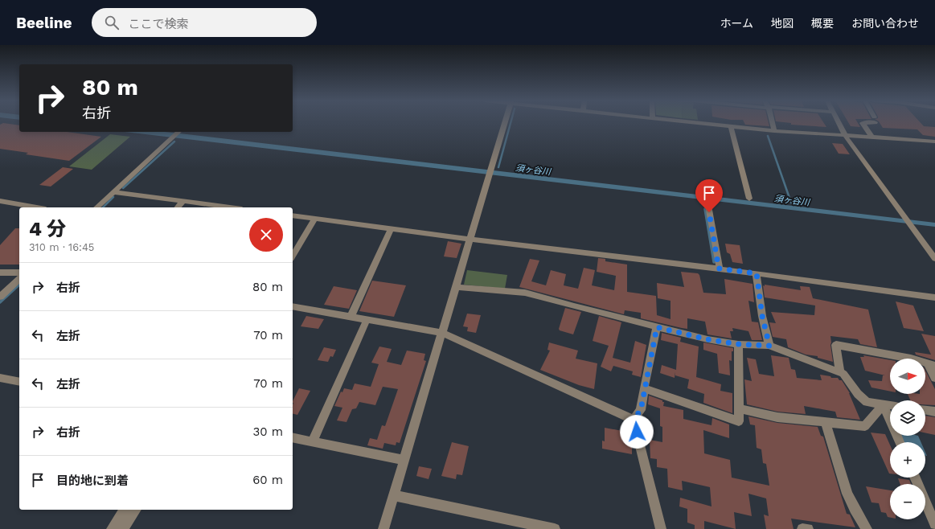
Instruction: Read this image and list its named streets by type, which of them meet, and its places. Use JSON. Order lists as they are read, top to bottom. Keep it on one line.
{"water":["須ヶ谷川"],"north":"right","page":{"header":"Beeline","search":"ここで検索","nav":["ホーム","地図","概要","お問い合わせ"],"turn":["80 m","右折"],"heading":["4 分","310 m · 16:45"],"list":[{"name":"右折","value":"80 m"},{"name":"左折","value":"70 m"},{"name":"左折","value":"70 m"},{"name":"右折","value":"30 m"},{"name":"目的地に到着","value":"60 m"}],"map_buttons":["+","−"]}}
